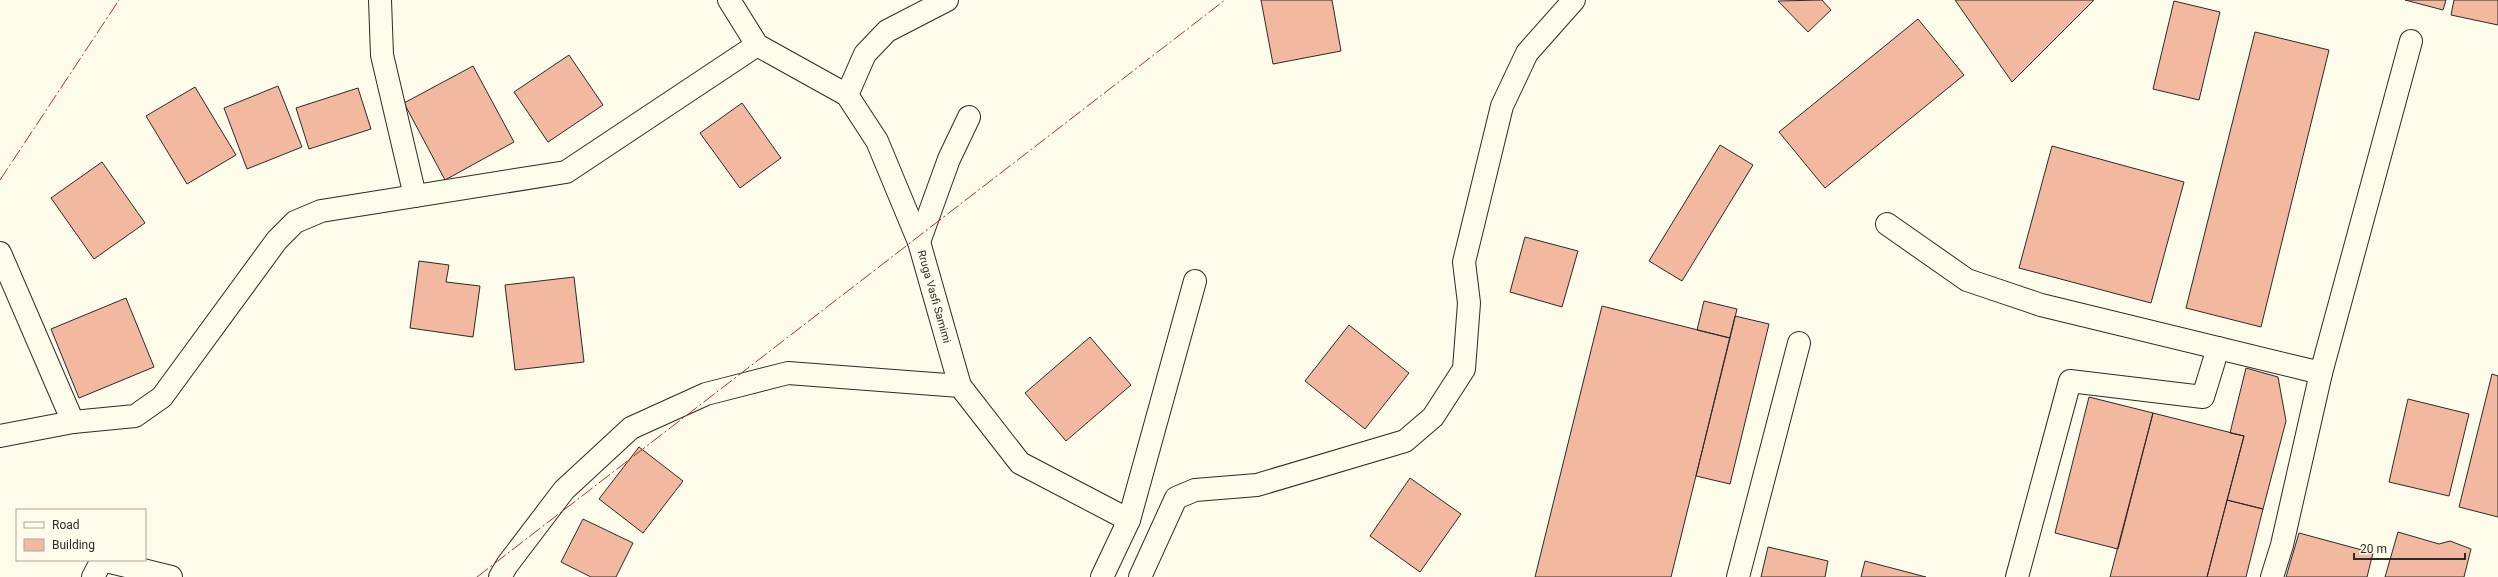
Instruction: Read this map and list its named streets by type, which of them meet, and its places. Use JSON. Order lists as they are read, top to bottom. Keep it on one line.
{"streets":{"street":["Rruga Vasfi Samimi"]},"legend":["Road","Building"],"scale_bar":"20 m"}
